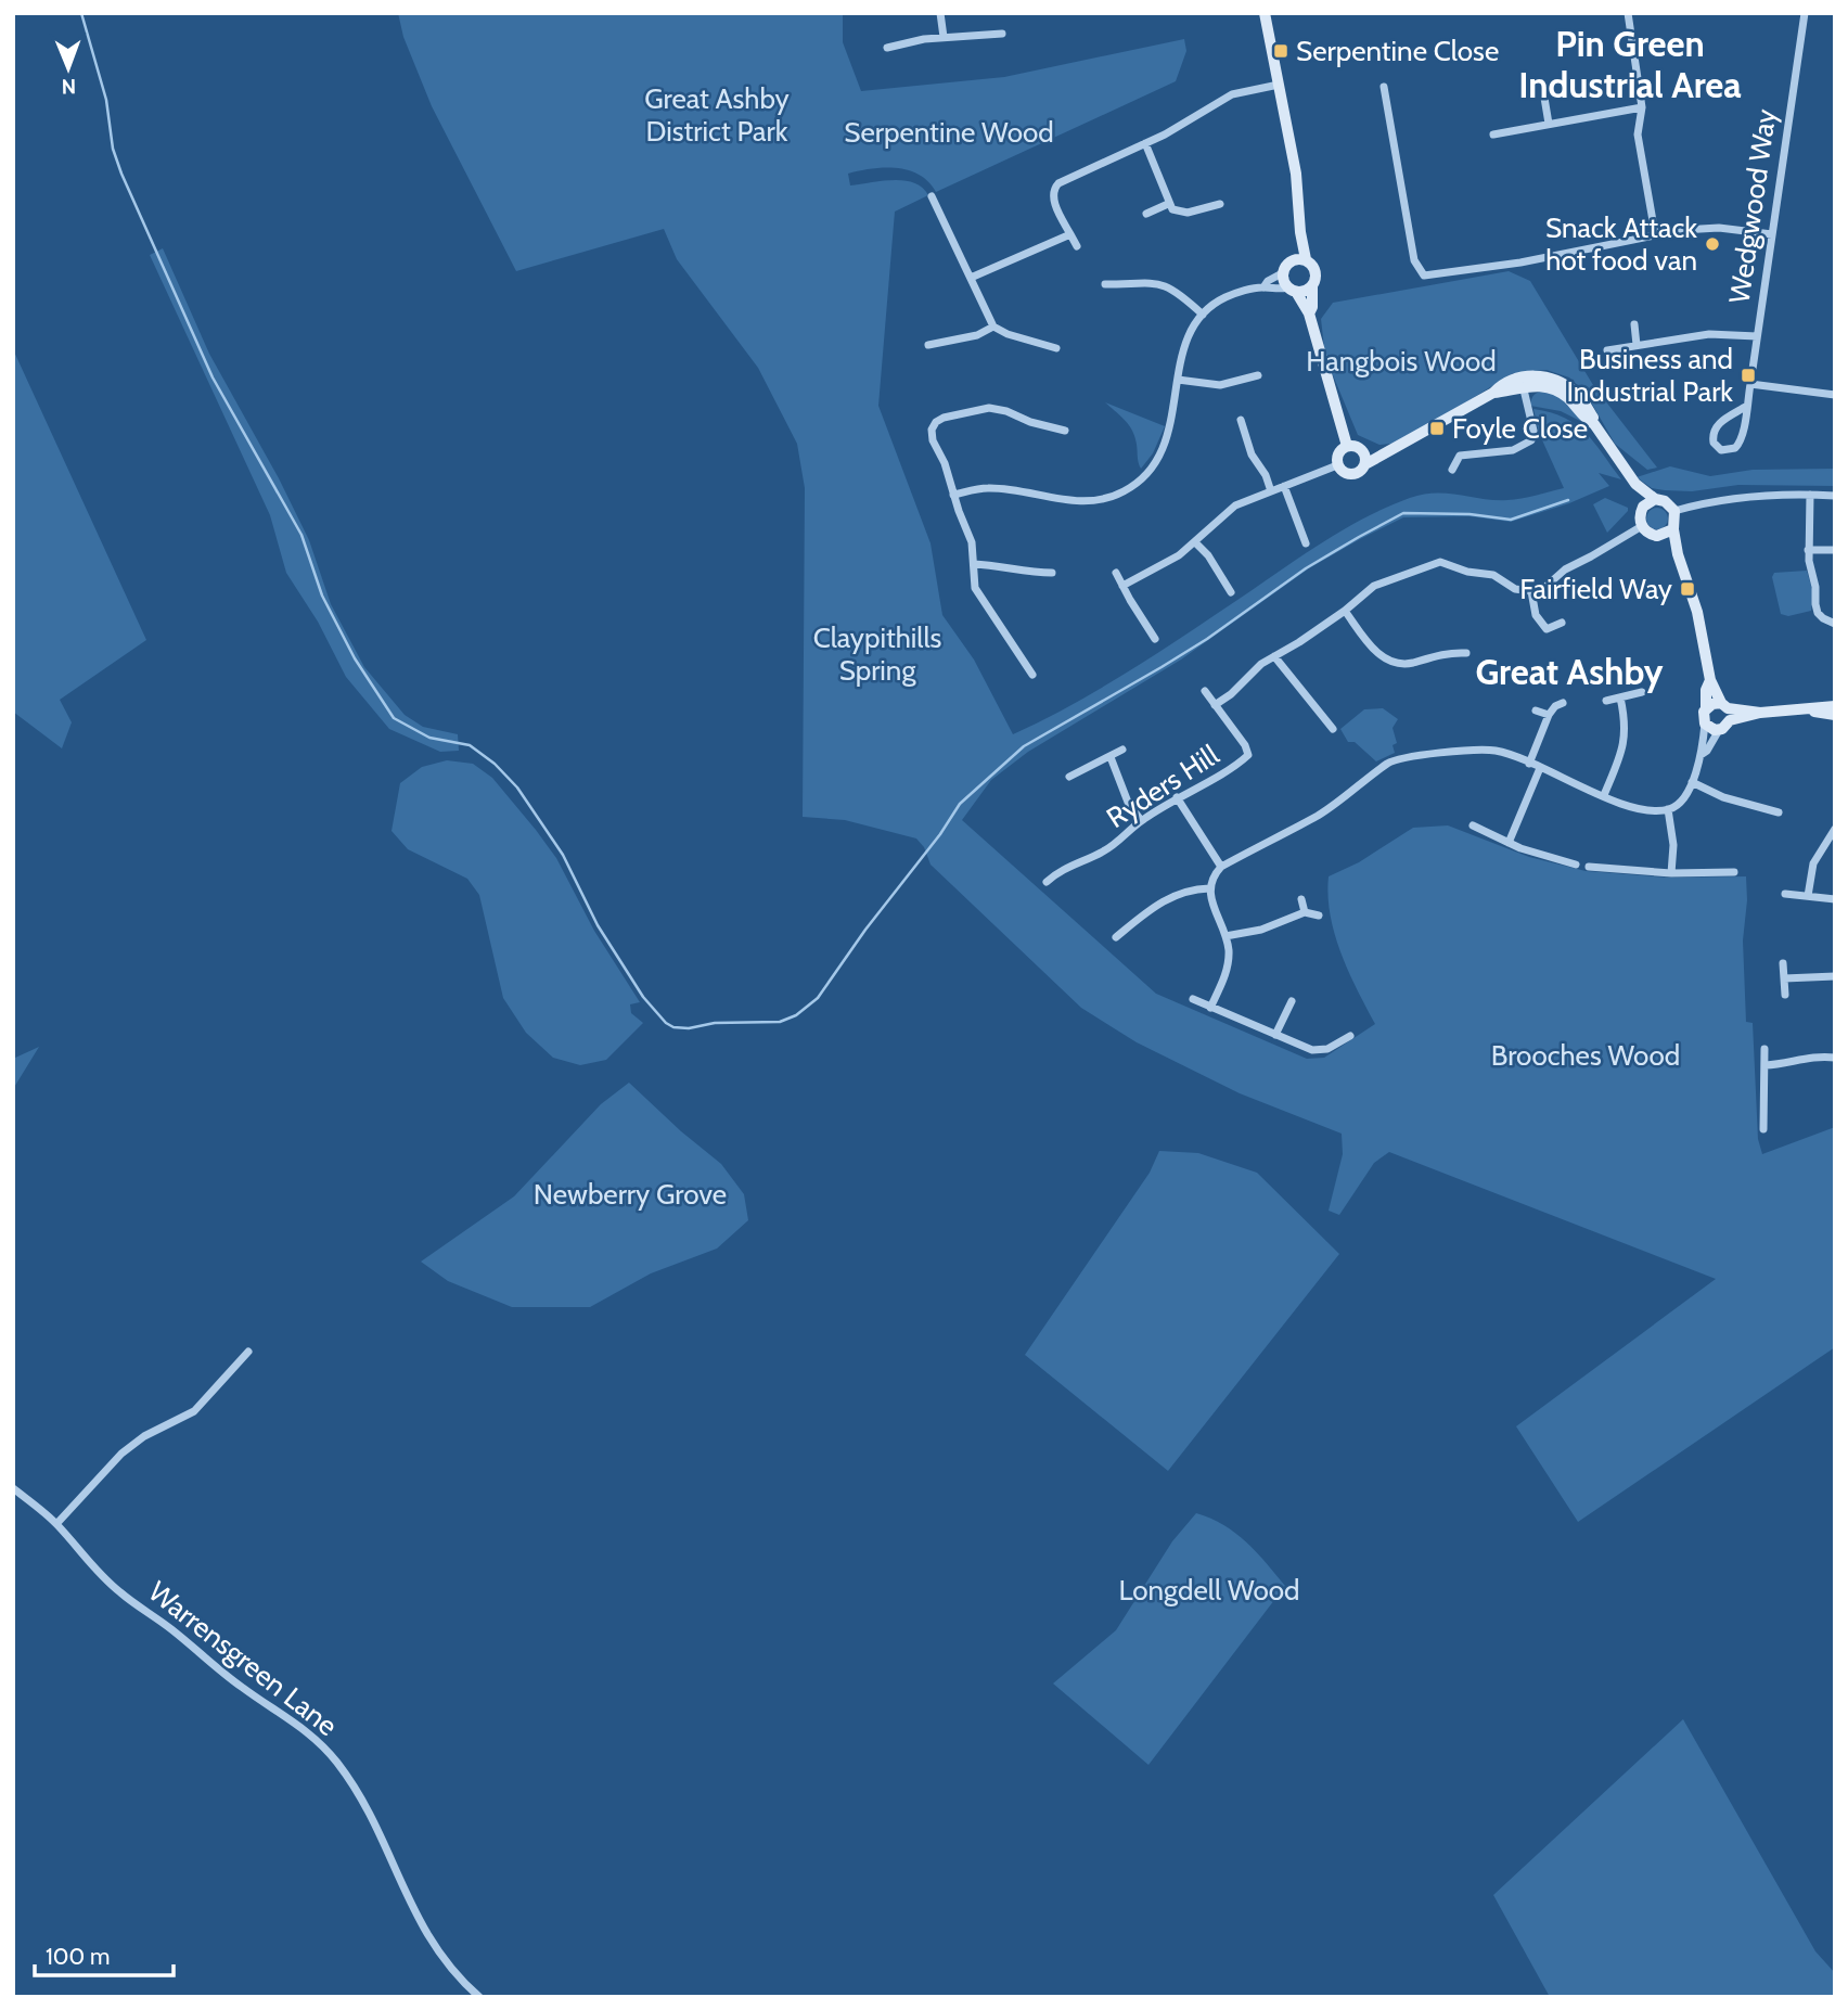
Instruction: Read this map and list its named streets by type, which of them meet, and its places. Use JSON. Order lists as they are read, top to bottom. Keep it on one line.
{"streets":{"street":["Wedgwood Way","Ryders Hill","Warrensgreen Lane"]},"districts":["Pin Green Industrial Area","Great Ashby"],"parks":["Great Ashby District Park","Serpentine Wood","Hangbois Wood","Claypithills Spring","Brooches Wood","Newberry Grove","Longdell Wood"],"places":{"transit":["Serpentine Close","Business and Industrial Park","Foyle Close","Fairfield Way"],"other":["Snack Attack hot food van"]},"scale_bar":"100 m","north":"bottom"}
